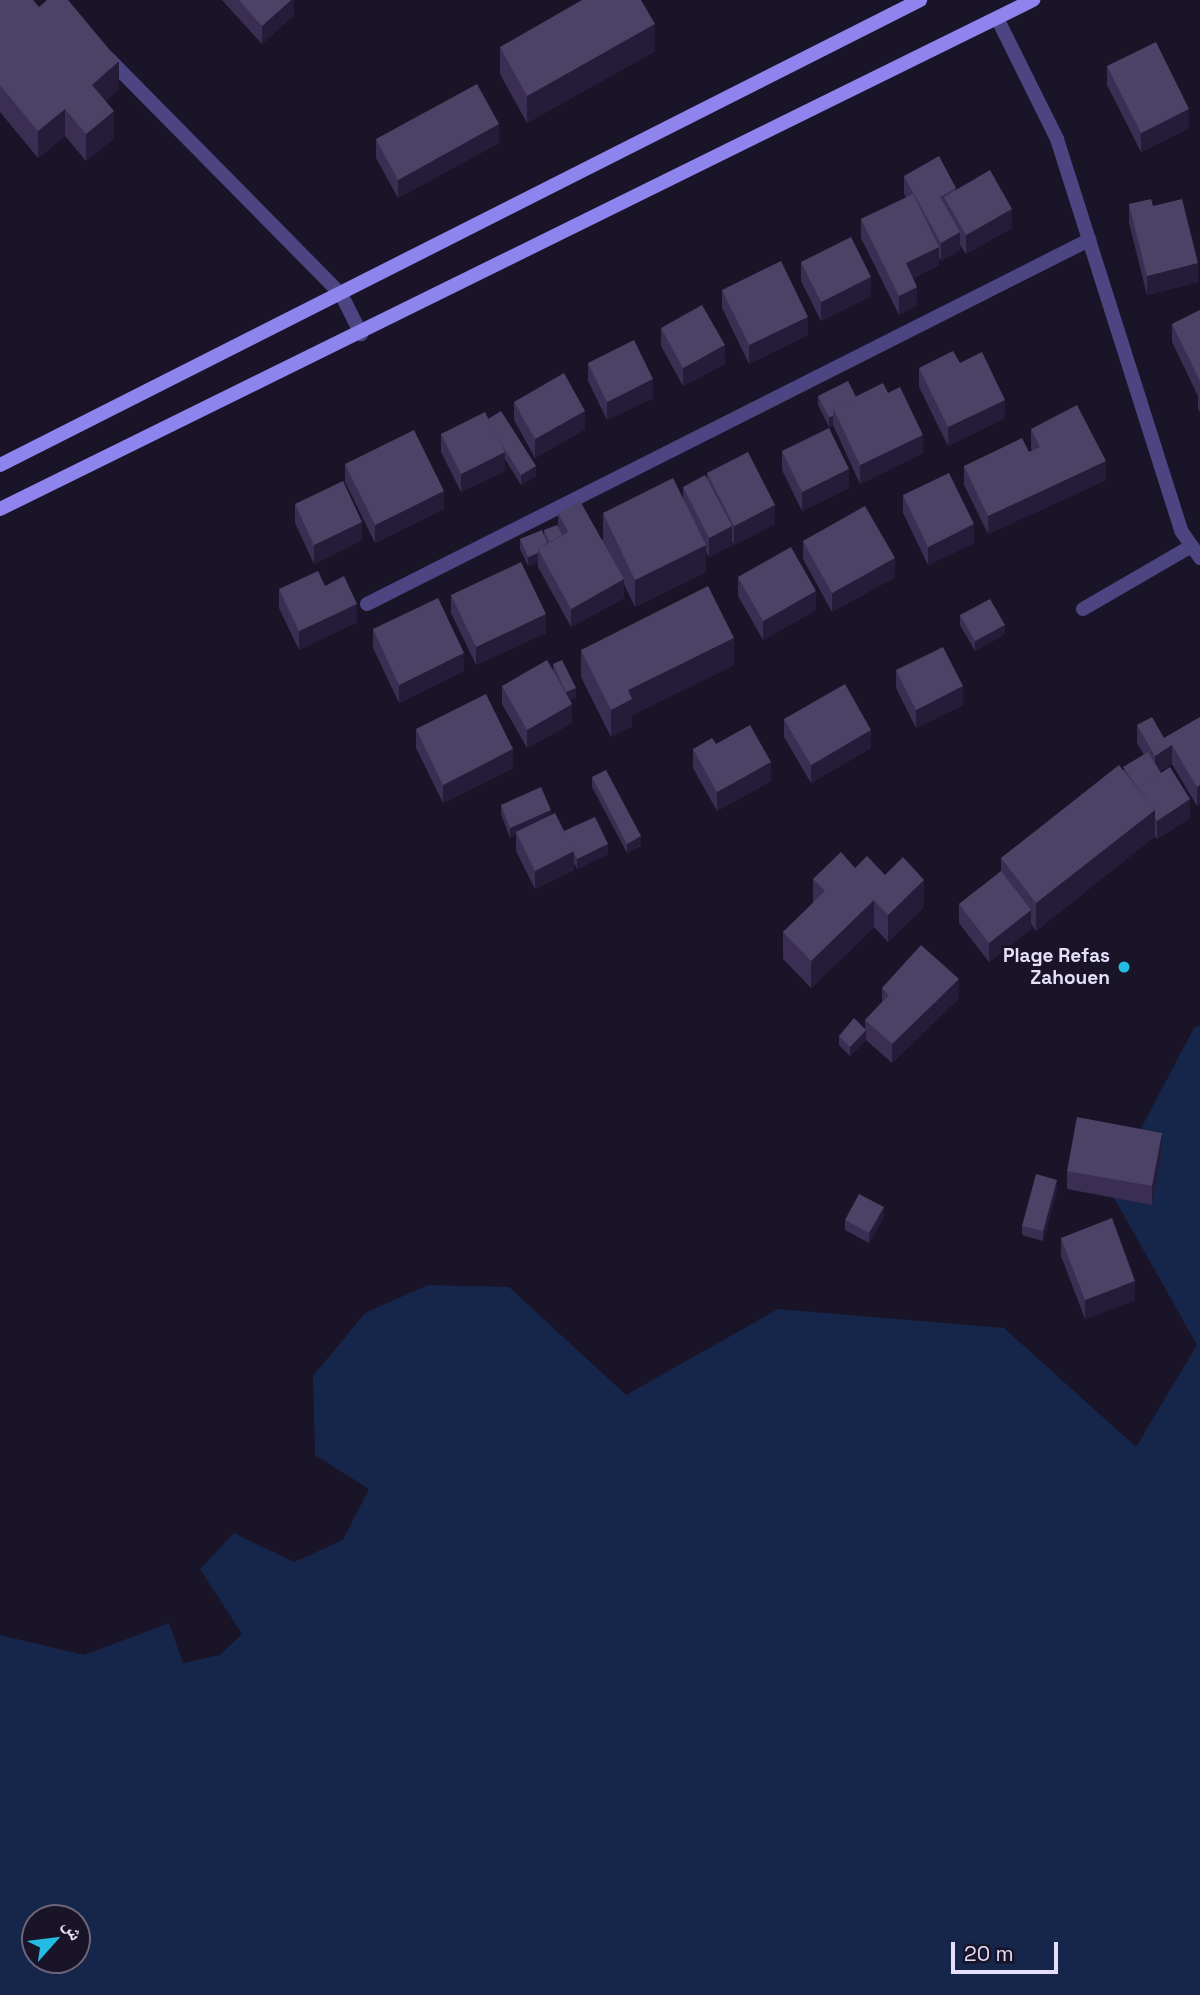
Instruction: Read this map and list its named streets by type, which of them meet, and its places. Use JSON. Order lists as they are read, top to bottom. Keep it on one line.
{"places":["Plage Refas Zahouen"],"scale_bar":"20 m","north":"top right"}
